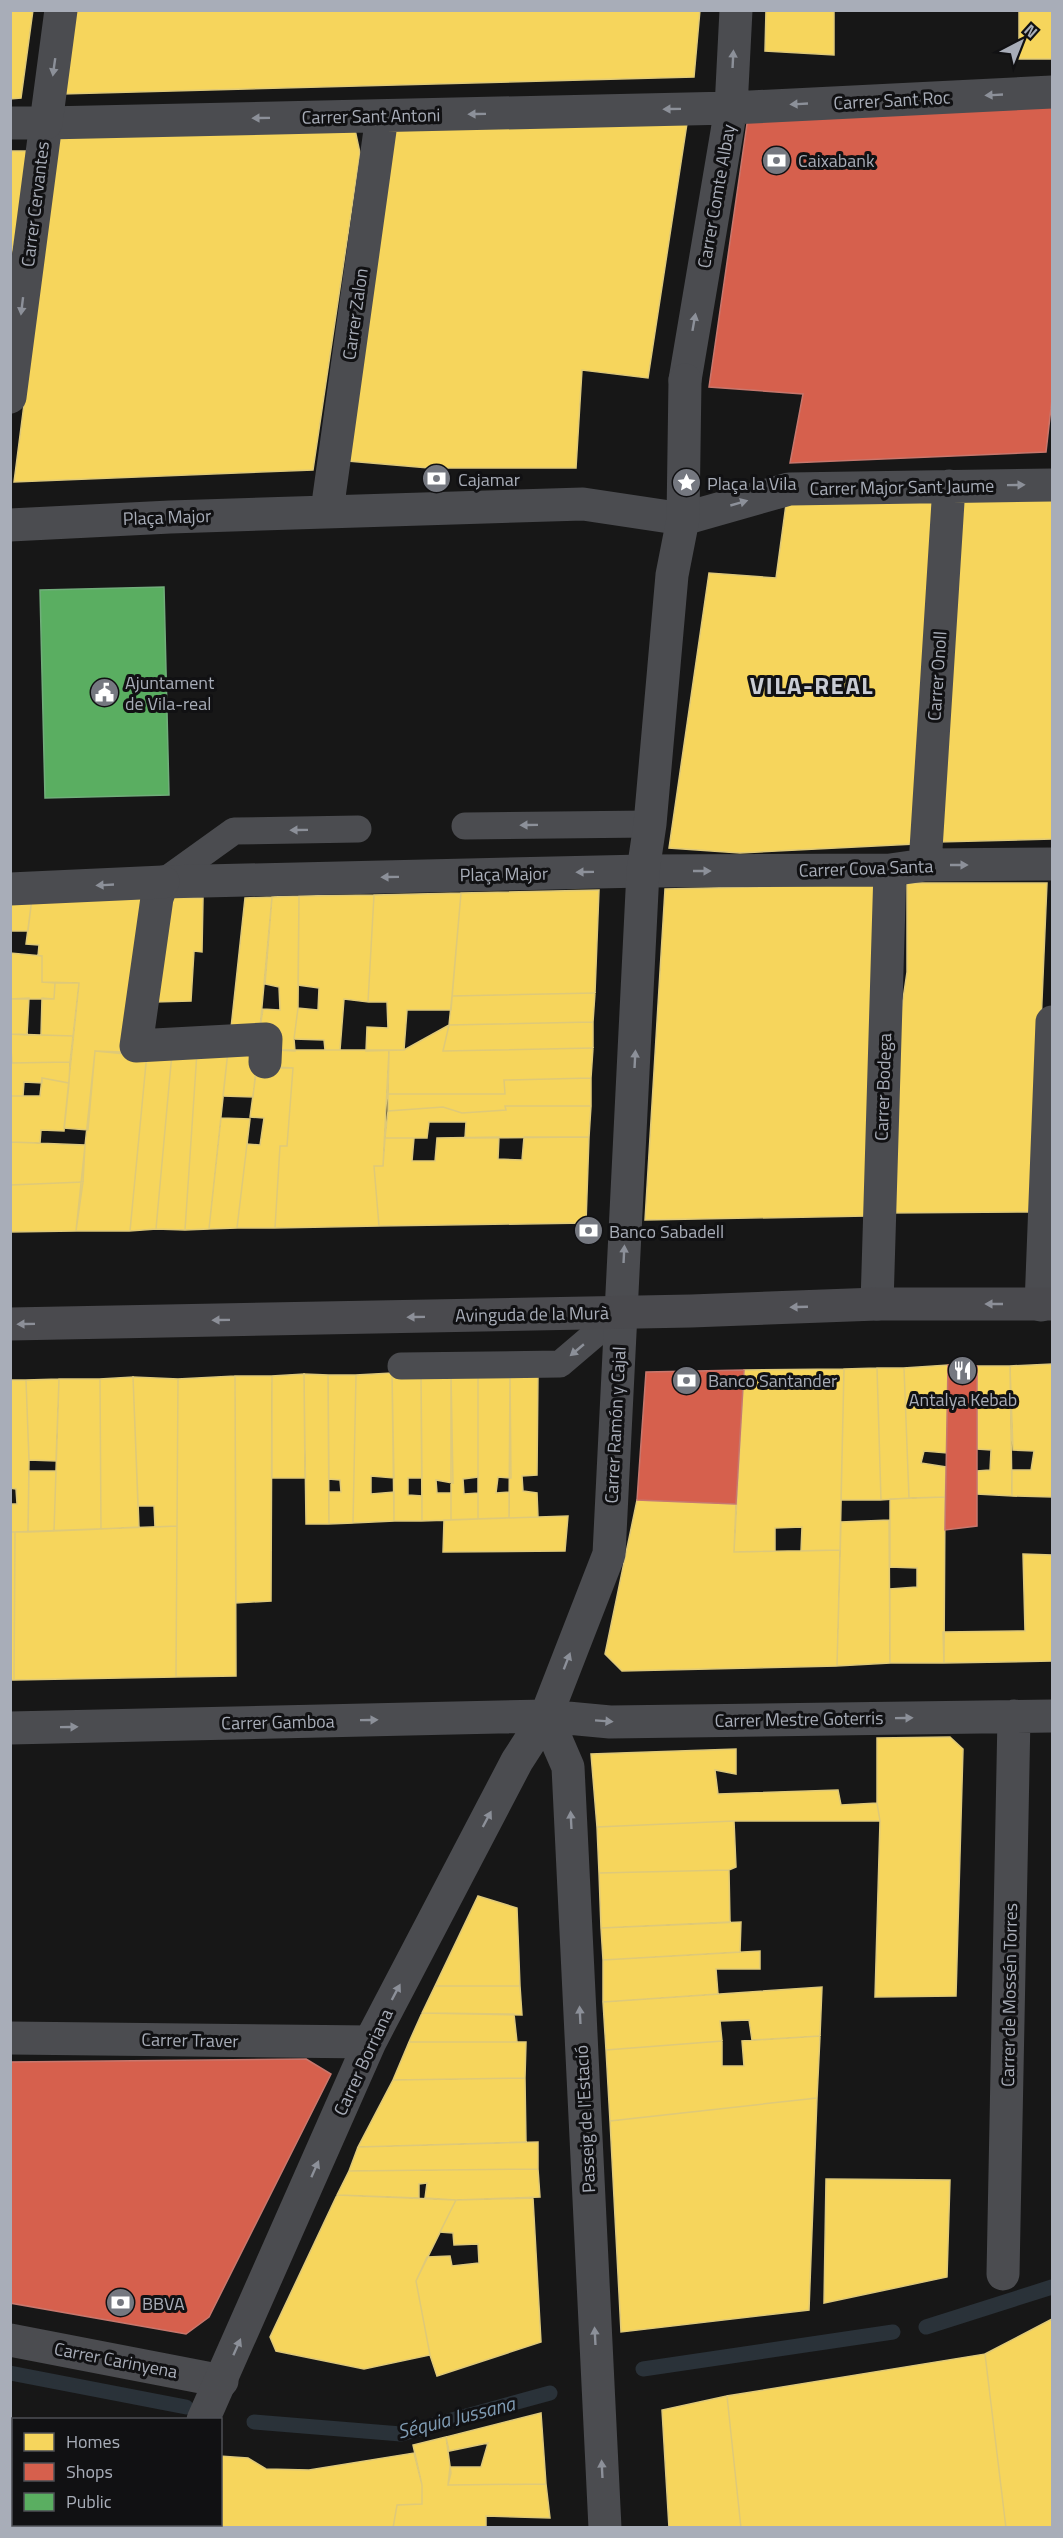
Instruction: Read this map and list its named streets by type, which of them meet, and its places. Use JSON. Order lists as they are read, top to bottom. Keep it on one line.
{"streets":{"main road":["Avinguda de la Murà"],"street":["Carrer Sant Roc","Carrer Sant Antoni","Carrer Comte Albay","Carrer Cervantes","Carrer Zalon","Carrer Major Sant Jaume","Plaça Major","Carrer Onoll","Carrer Cova Santa","Carrer Bodega","Carrer Ramón y Cajal","Carrer Mestre Goterris","Carrer Gamboa","Carrer de Mossén Torres","Carrer Traver","Carrer Borriana","Passeig de l'Estació","Carrer Carinyena"]},"crossings":[["Carrer Sant Roc","Carrer Sant Antoni"],["Carrer Sant Roc","Carrer Comte Albay"],["Carrer Sant Antoni","Carrer Comte Albay"],["Carrer Sant Antoni","Carrer Cervantes"],["Carrer Sant Antoni","Carrer Zalon"],["Carrer Comte Albay","Carrer Major Sant Jaume"],["Carrer Comte Albay","Plaça Major"],["Carrer Zalon","Plaça Major"],["Carrer Major Sant Jaume","Plaça Major"],["Carrer Major Sant Jaume","Carrer Onoll"],["Plaça Major","Carrer Cova Santa"],["Plaça Major","Carrer Ramón y Cajal"],["Carrer Onoll","Carrer Cova Santa"],["Carrer Cova Santa","Carrer Bodega"],["Carrer Cova Santa","Carrer Ramón y Cajal"],["Carrer Bodega","Avinguda de la Murà"],["Avinguda de la Murà","Carrer Ramón y Cajal"],["Carrer Ramón y Cajal","Carrer Mestre Goterris"],["Carrer Ramón y Cajal","Carrer Gamboa"],["Carrer Ramón y Cajal","Carrer Borriana"],["Carrer Ramón y Cajal","Passeig de l'Estació"],["Carrer Mestre Goterris","Carrer Gamboa"],["Carrer Mestre Goterris","Carrer de Mossén Torres"],["Carrer Mestre Goterris","Carrer Borriana"],["Carrer Mestre Goterris","Passeig de l'Estació"],["Carrer Gamboa","Carrer Borriana"],["Carrer Gamboa","Passeig de l'Estació"],["Carrer Traver","Carrer Borriana"],["Carrer Borriana","Passeig de l'Estació"],["Carrer Borriana","Carrer Carinyena"]],"one_way":["Carrer Sant Roc","Carrer Sant Antoni","Carrer Comte Albay","Carrer Cervantes","Carrer Major Sant Jaume","Plaça Major","Carrer Cova Santa","Avinguda de la Murà","Carrer Ramón y Cajal","Carrer Mestre Goterris","Carrer Gamboa","Carrer Borriana","Passeig de l'Estació"],"districts":["VILA-REAL"],"water":["Séquia Jussana"],"places":{"bank":["Caixabank","Cajamar","Banco Sabadell","Banco Santander","BBVA"],"place":["Plaça la Vila"],"public building":["Ajuntament de Vila-real"],"restaurant":["Antalya Kebab"]},"legend":["Homes","Shops","Public"],"north":"top right"}
